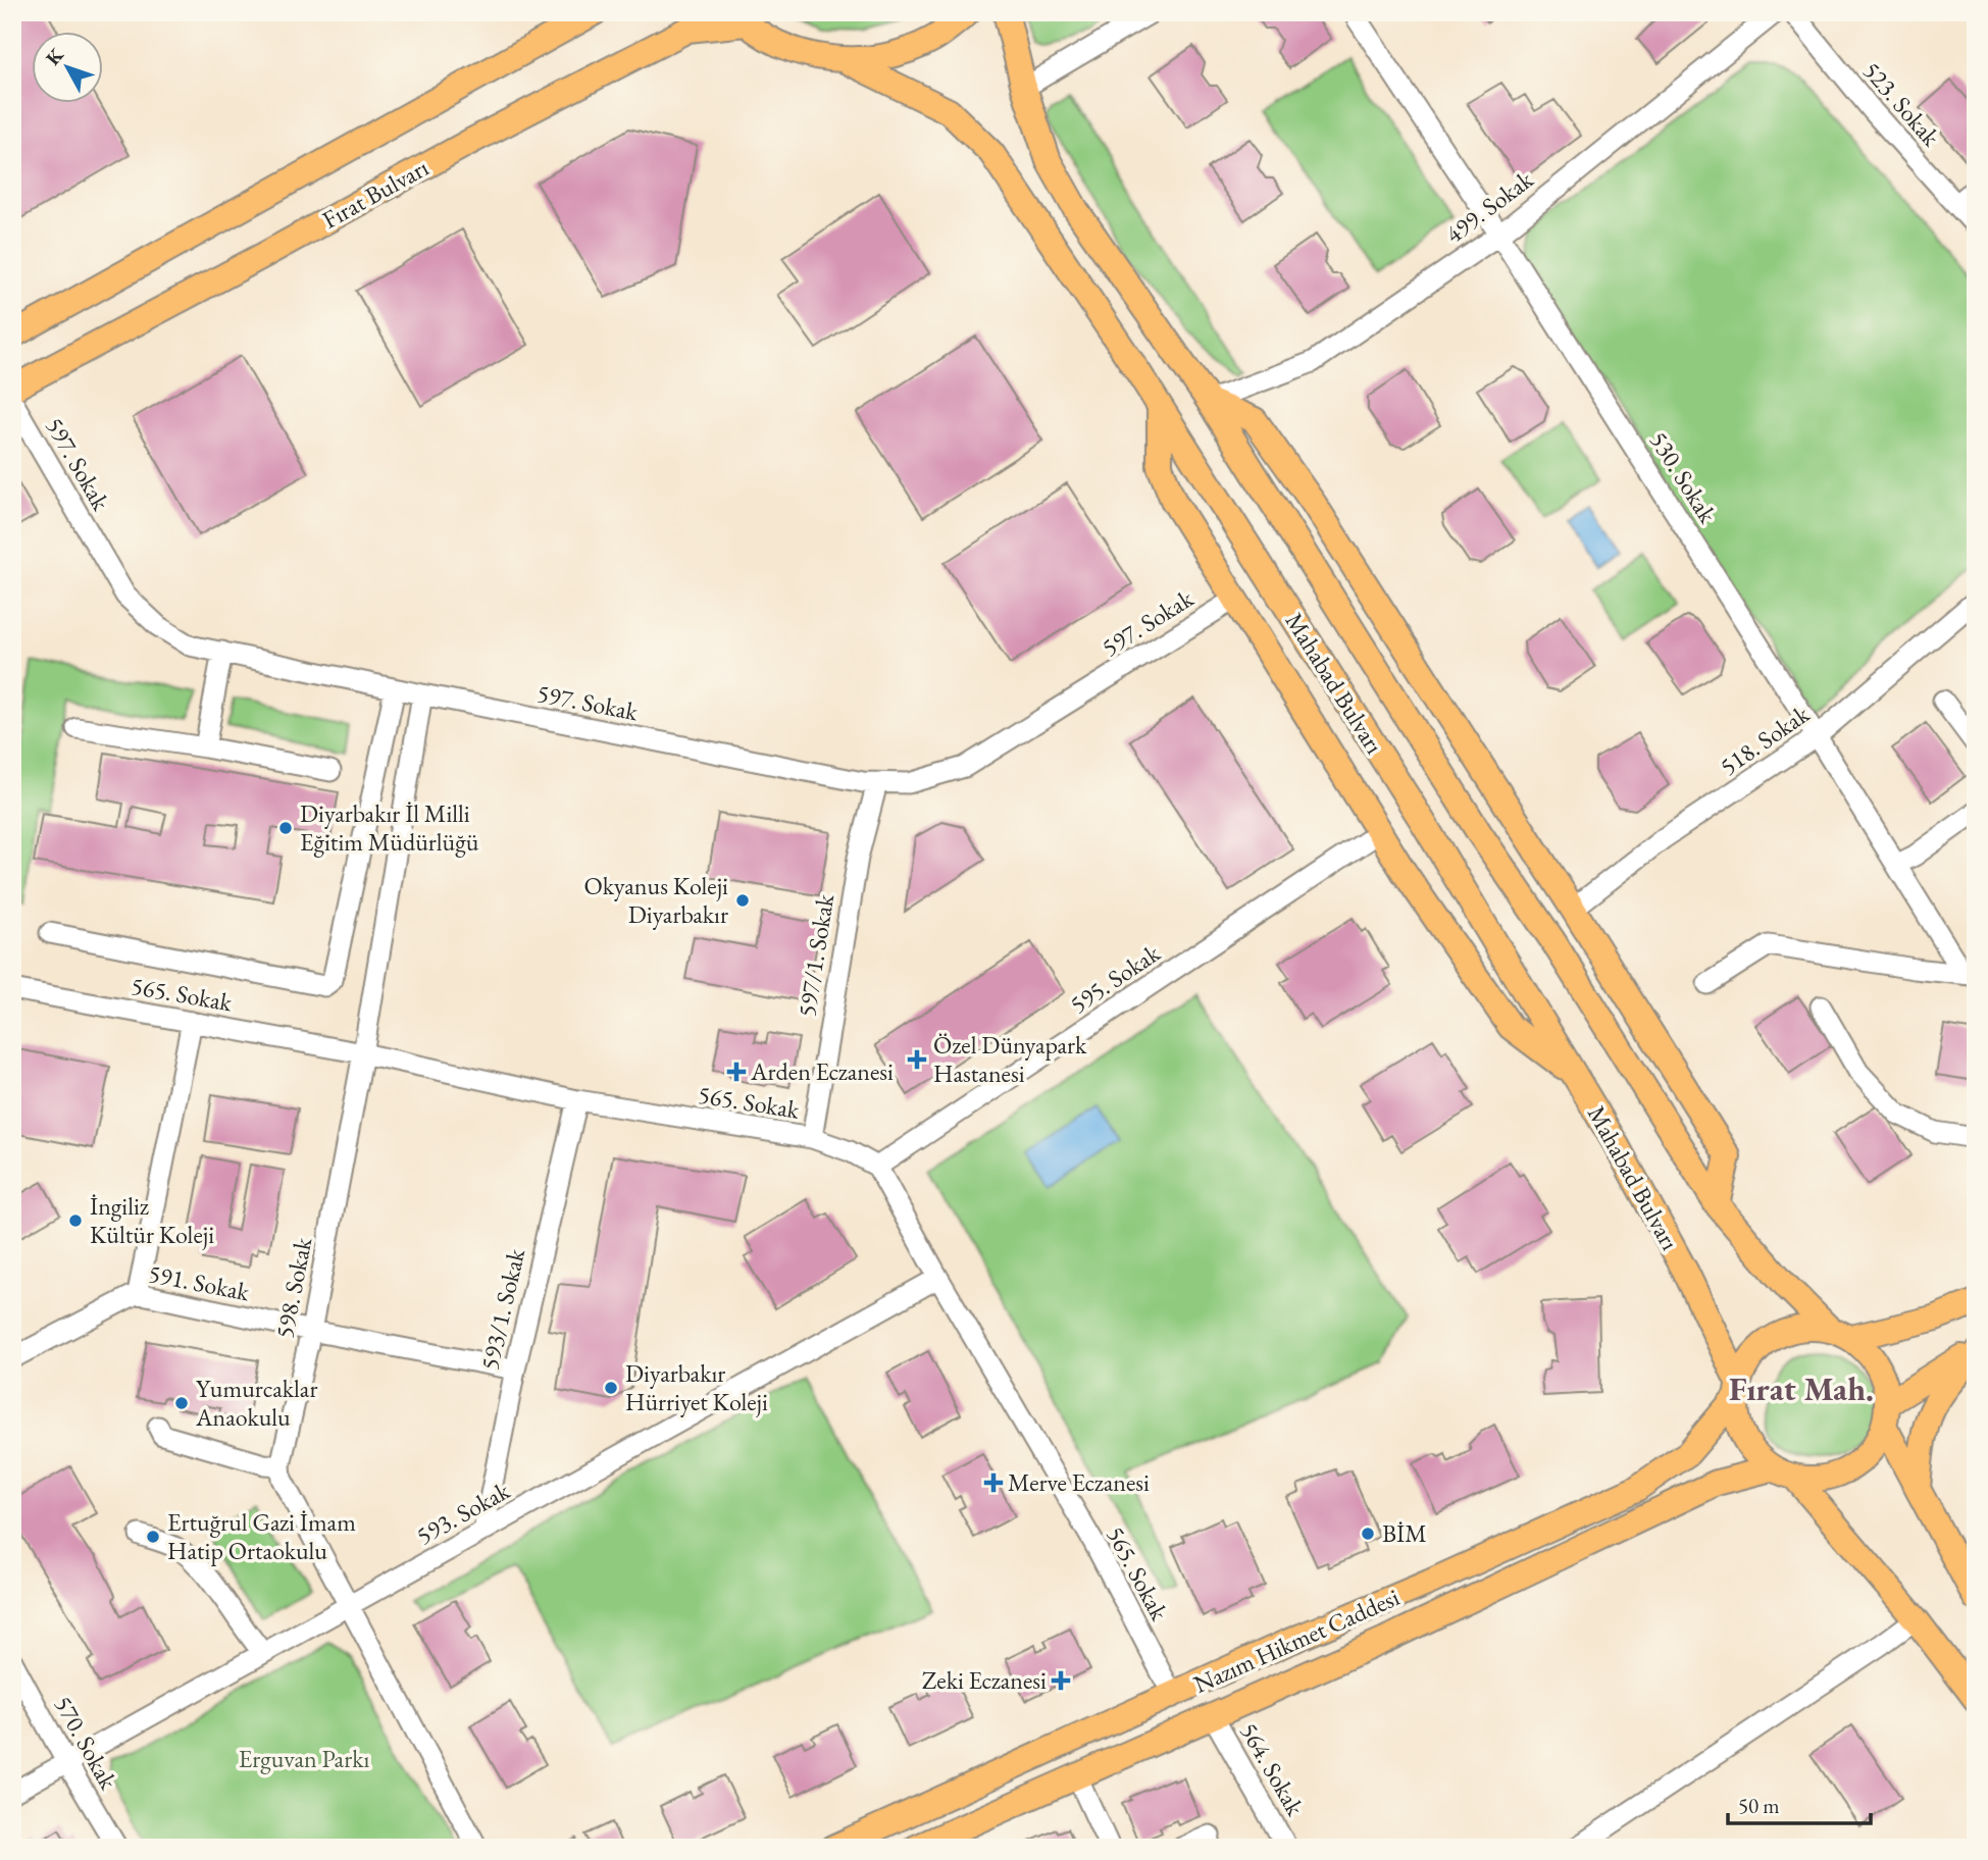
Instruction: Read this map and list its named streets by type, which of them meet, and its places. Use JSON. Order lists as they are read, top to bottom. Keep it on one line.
{"streets":{"main road":["Fırat Bulvarı","Mahabad Bulvarı","Nazım Hikmet Caddesi"],"street":["523. Sokak","499. Sokak","597. Sokak","530. Sokak","518. Sokak","597/1. Sokak","595. Sokak","565. Sokak","591. Sokak","598. Sokak","593/1. Sokak","593. Sokak","570. Sokak","564. Sokak"]},"crossings":[["499. Sokak","530. Sokak"],["499. Sokak","Mahabad Bulvarı"],["597. Sokak","597/1. Sokak"],["597. Sokak","598. Sokak"],["530. Sokak","518. Sokak"],["Mahabad Bulvarı","Nazım Hikmet Caddesi"],["597/1. Sokak","565. Sokak"],["595. Sokak","565. Sokak"],["565. Sokak","598. Sokak"],["565. Sokak","593/1. Sokak"],["565. Sokak","593. Sokak"],["565. Sokak","Nazım Hikmet Caddesi"],["591. Sokak","598. Sokak"],["591. Sokak","593/1. Sokak"],["593/1. Sokak","593. Sokak"],["593. Sokak","570. Sokak"],["Nazım Hikmet Caddesi","564. Sokak"]],"districts":["Fırat Mah."],"parks":["Erguvan Parkı"],"places":{"other":["Diyarbakır İl Milli Eğitim Müdürlüğü","Okyanus Koleji Diyarbakır","İngiliz Kültür Koleji","Diyarbakır Hürriyet Koleji","Yumurcaklar Anaokulu","BİM","Ertuğrul Gazi İmam Hatip Ortaokulu"],"health":["Özel Dünyapark Hastanesi","Arden Eczanesi","Merve Eczanesi","Zeki Eczanesi"]},"scale_bar":"50 m","north":"top left"}
